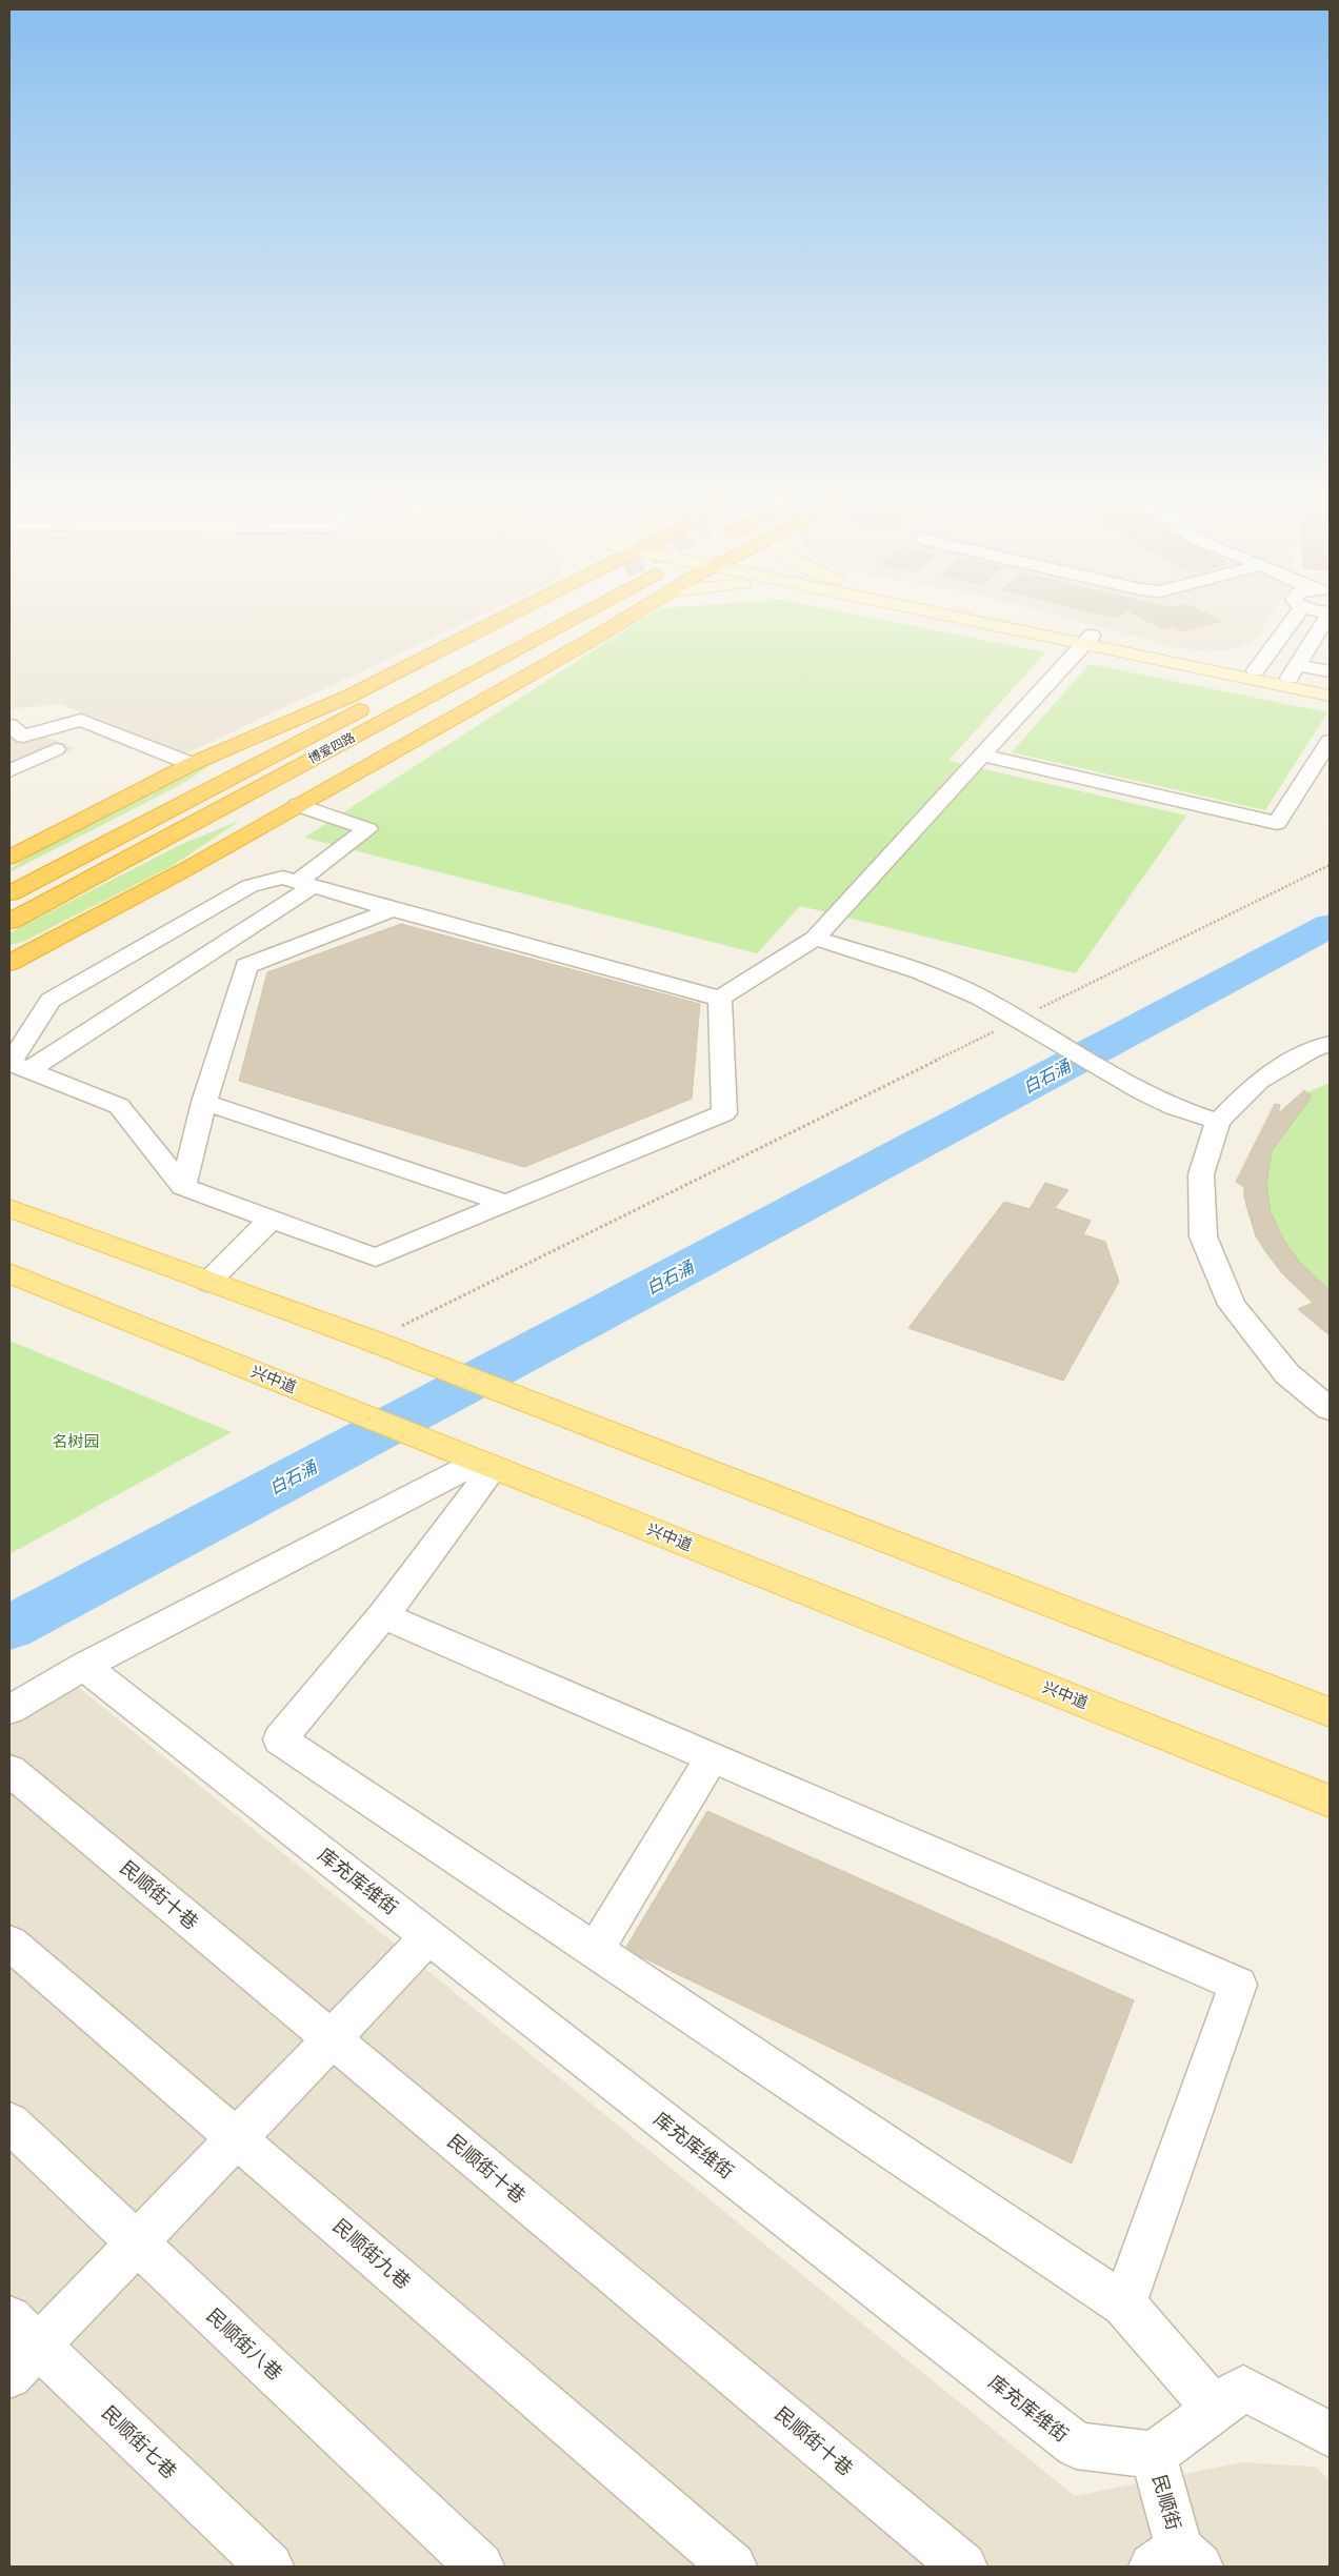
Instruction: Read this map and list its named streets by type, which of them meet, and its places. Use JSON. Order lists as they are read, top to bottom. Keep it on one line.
{"streets":{"highway":["博爱四路"],"main road":["兴中道"],"street":["库充库维街","民顺街十巷","民顺街九巷","民顺街八巷","民顺街七巷","民顺街"]},"crossings":[["库充库维街","民顺街"]],"water":["白石涌"],"parks":["名树园"]}
